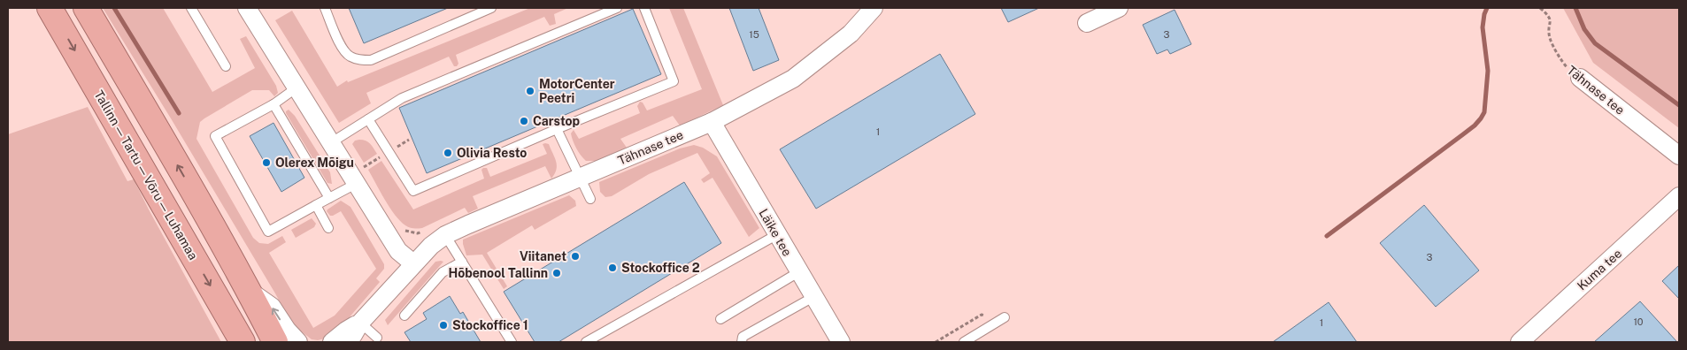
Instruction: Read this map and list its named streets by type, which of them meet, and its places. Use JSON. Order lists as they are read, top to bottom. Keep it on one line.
{"streets":{"highway":["Tallinn — Tartu — Võru — Luhamaa"],"street":["Tähnase tee","Läike tee","Kuma tee"]},"crossings":[["Tähnase tee","Läike tee"]],"places":["MotorCenter Peetri","Carstop","Olivia Resto","Olerex Mõigu","Viitanet","Stockoffice 2","Hõbenool Tallinn","Stockoffice 1"],"house_numbers":["15","3","1","3","10","1"]}
